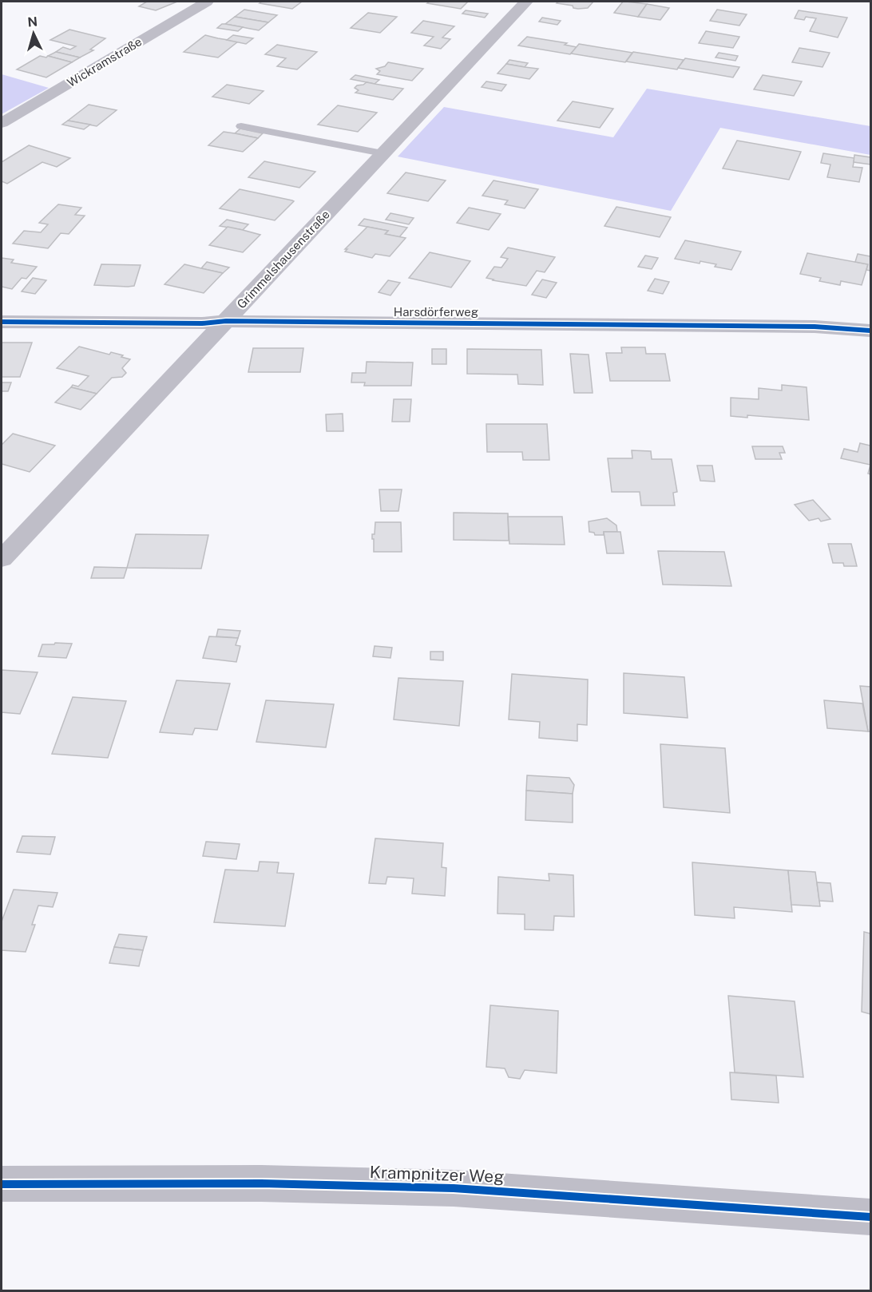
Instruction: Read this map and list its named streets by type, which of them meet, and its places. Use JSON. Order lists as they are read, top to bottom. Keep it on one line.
{"streets":{"street":["Wickramstraße","Grimmelshausenstraße","Harsdörferweg","Krampnitzer Weg"]},"crossings":[["Grimmelshausenstraße","Harsdörferweg"]],"north":"top"}
